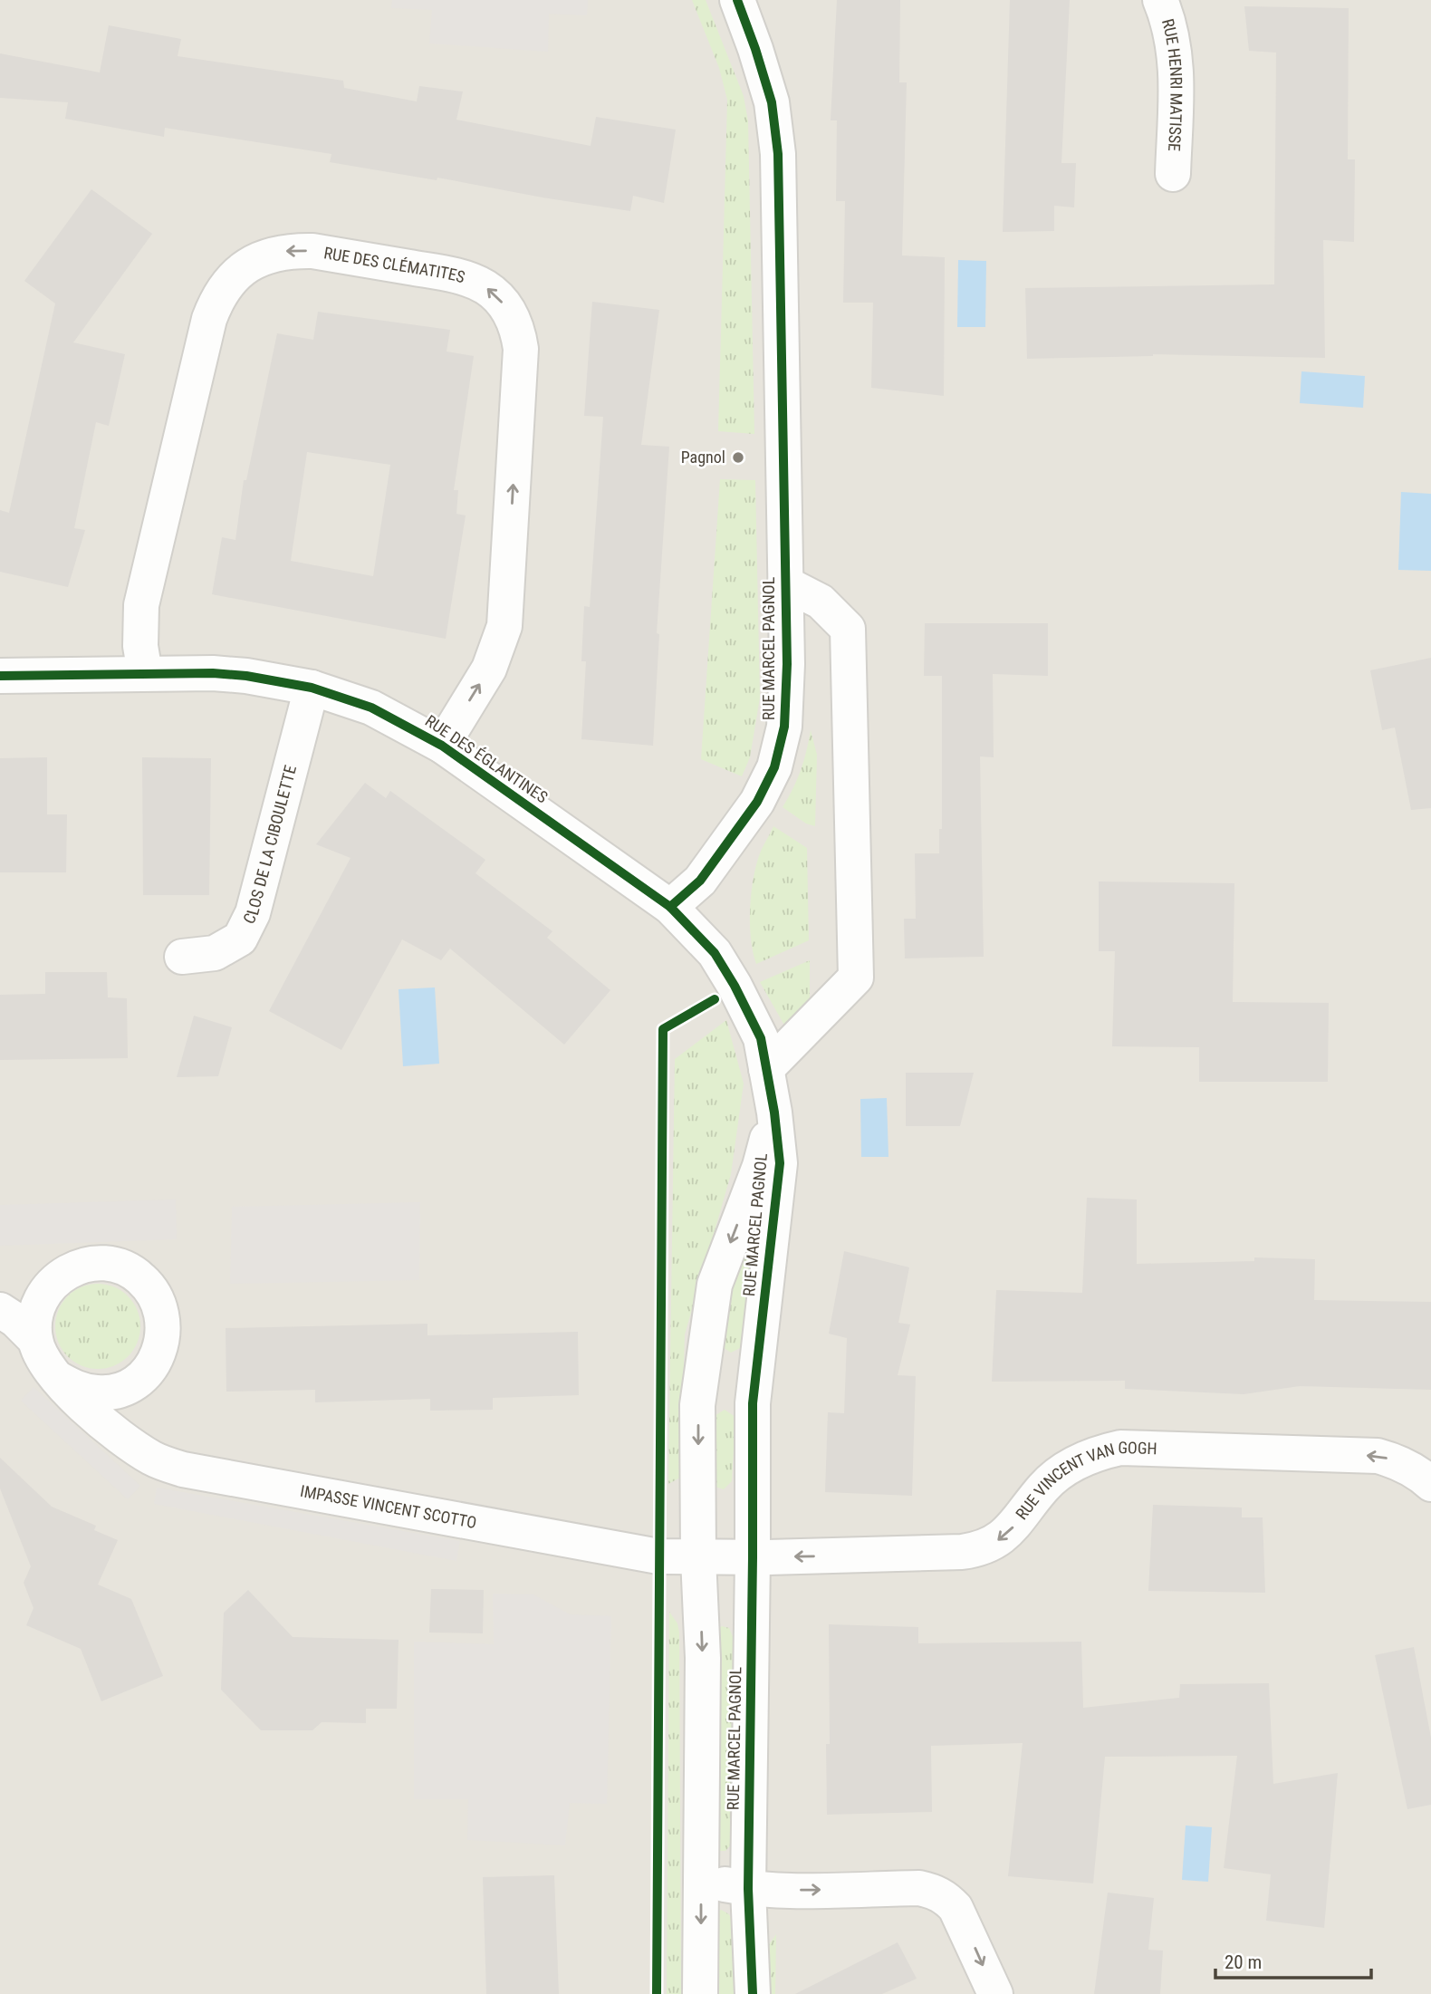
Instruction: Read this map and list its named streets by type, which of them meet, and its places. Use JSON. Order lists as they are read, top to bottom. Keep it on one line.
{"streets":{"street":["RUE HENRI MATISSE","RUE DES CLÉMATITES","RUE MARCEL PAGNOL","RUE DES ÉGLANTINES","CLOS DE LA CIBOULETTE","RUE VINCENT VAN GOGH","IMPASSE VINCENT SCOTTO"]},"crossings":[["RUE DES CLÉMATITES","RUE DES ÉGLANTINES"],["RUE MARCEL PAGNOL","RUE DES ÉGLANTINES"],["RUE MARCEL PAGNOL","RUE VINCENT VAN GOGH"],["RUE MARCEL PAGNOL","IMPASSE VINCENT SCOTTO"],["RUE DES ÉGLANTINES","CLOS DE LA CIBOULETTE"],["RUE VINCENT VAN GOGH","IMPASSE VINCENT SCOTTO"]],"one_way":["RUE VINCENT VAN GOGH"],"places":["Pagnol"],"scale_bar":"20 m"}
